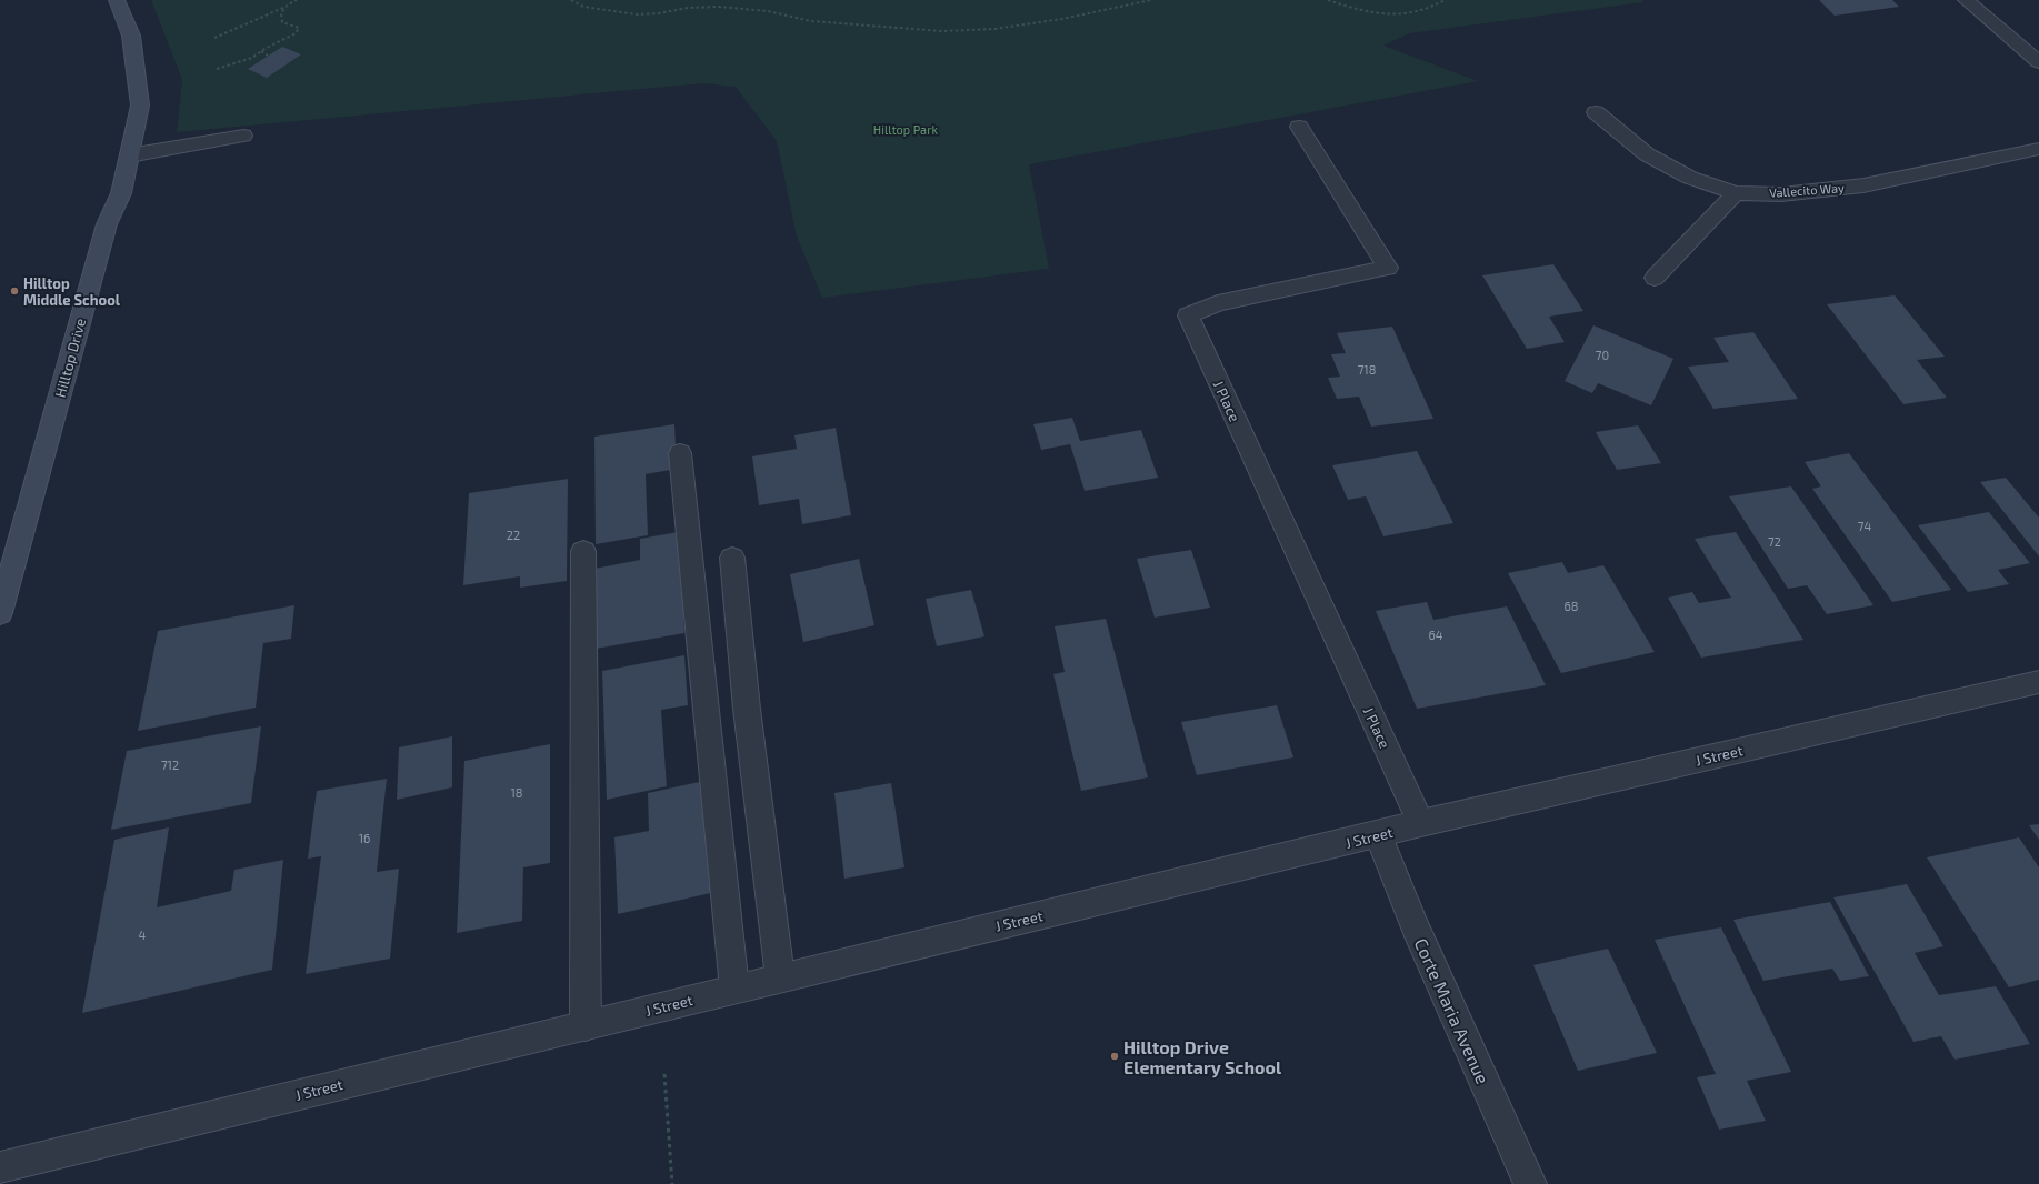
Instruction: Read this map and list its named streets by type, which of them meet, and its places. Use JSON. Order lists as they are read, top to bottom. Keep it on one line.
{"streets":{"main road":["Hilltop Drive"],"street":["Vallecito Way","J Place","J Street","Corte Maria Avenue"]},"crossings":[["J Place","J Street"],["J Street","Corte Maria Avenue"]],"parks":["Hilltop Park"],"places":["Hilltop Middle School","Hilltop Drive Elementary School"],"house_numbers":["70","718","74","22","72","68","64","712","18","16","4"]}
